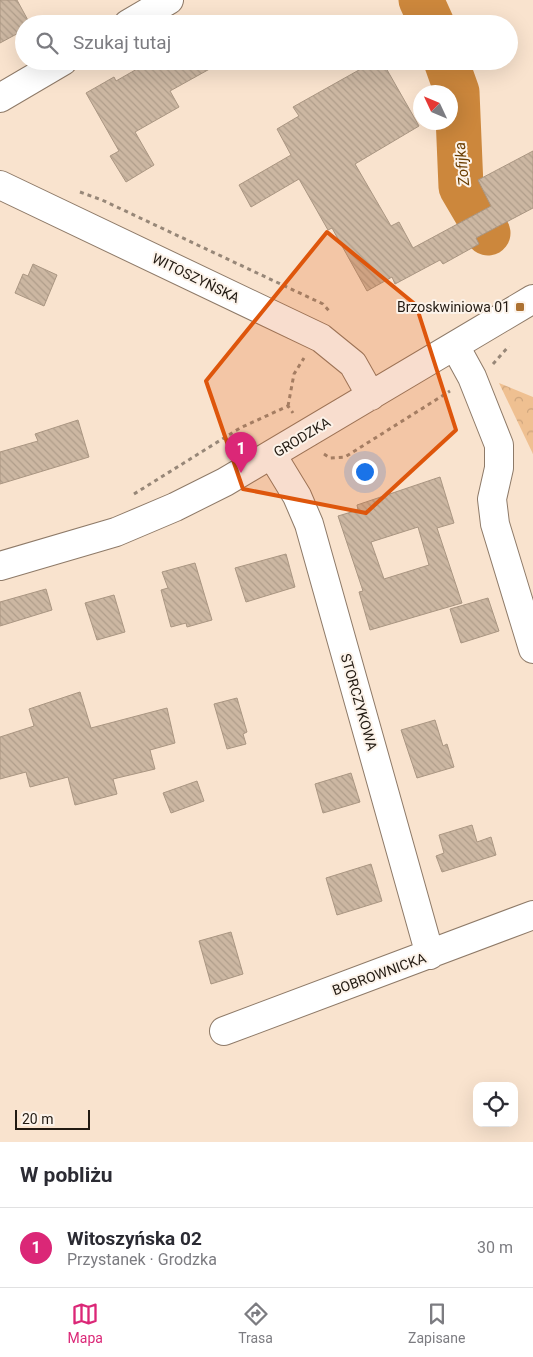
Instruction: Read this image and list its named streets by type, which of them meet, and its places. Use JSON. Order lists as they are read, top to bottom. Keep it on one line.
{"streets":{"street":["WITOSZYŃSKA","GRODZKA","STORCZYKOWA","BOBROWNICKA"]},"crossings":[["WITOSZYŃSKA","GRODZKA"],["GRODZKA","STORCZYKOWA"],["STORCZYKOWA","BOBROWNICKA"]],"water":["Zofijka"],"places":{"transit":["Brzoskwiniowa 01"]},"scale_bar":"20 m","north":"top left","page":{"search":"Szukaj tutaj","pins":"1","scale":"20 m","heading":"W pobliżu","list":[{"mark":"1","name":"Witoszyńska 02","note":"Przystanek · Grodzka","value":"30 m"}],"nav":["Mapa","Trasa","Zapisane"]}}
